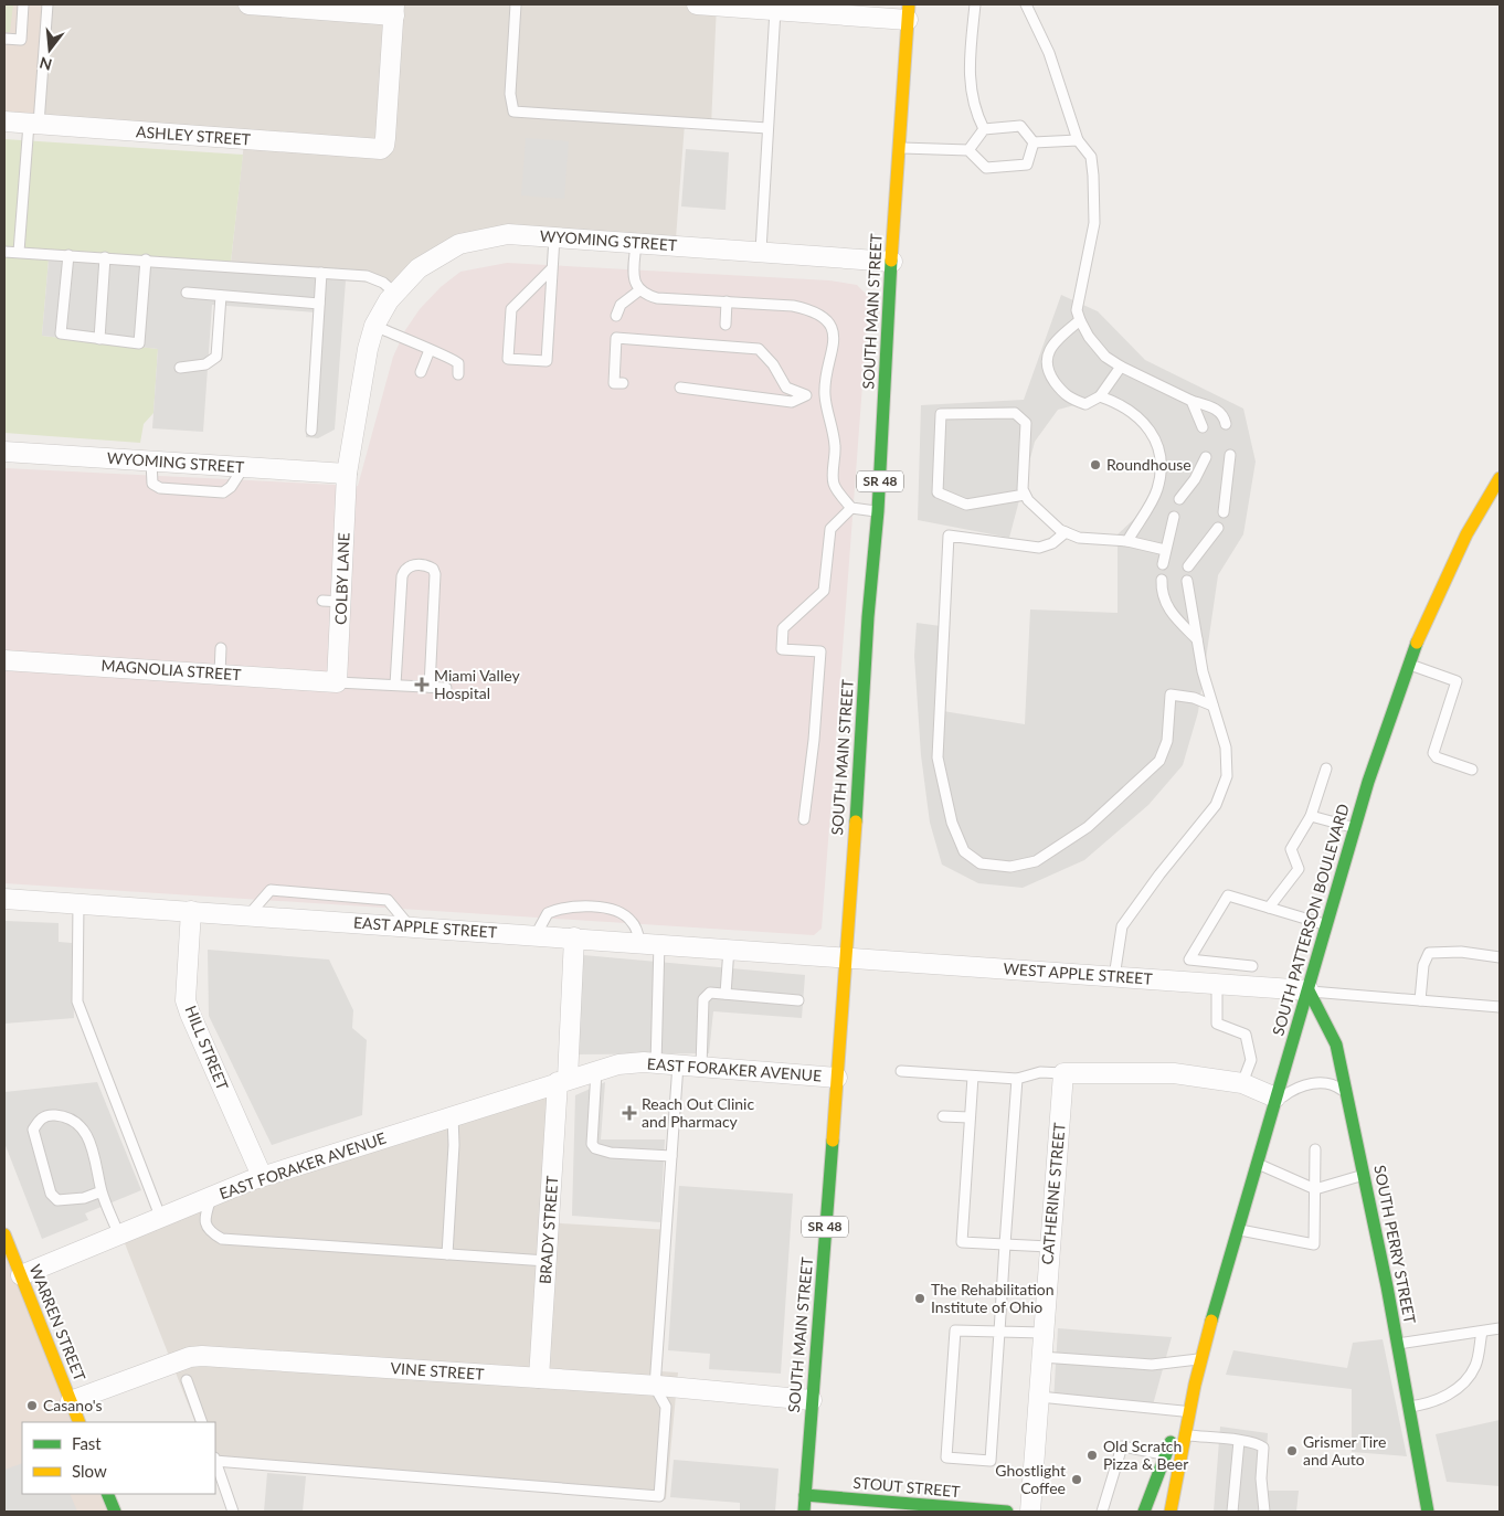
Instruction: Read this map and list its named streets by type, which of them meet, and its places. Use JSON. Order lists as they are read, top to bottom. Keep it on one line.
{"streets":{"main road":["SOUTH MAIN STREET","SR 48","SOUTH PATTERSON BOULEVARD","SOUTH PERRY STREET","WARREN STREET","STOUT STREET"],"street":["ASHLEY STREET","WYOMING STREET","COLBY LANE","MAGNOLIA STREET","EAST APPLE STREET","WEST APPLE STREET","HILL STREET","EAST FORAKER AVENUE","CATHERINE STREET","BRADY STREET","VINE STREET"]},"crossings":[["WYOMING STREET","SOUTH MAIN STREET"],["WYOMING STREET","COLBY LANE"],["SOUTH MAIN STREET","EAST APPLE STREET"],["SOUTH MAIN STREET","WEST APPLE STREET"],["SOUTH MAIN STREET","EAST FORAKER AVENUE"],["SOUTH MAIN STREET","VINE STREET"],["SOUTH MAIN STREET","STOUT STREET"],["COLBY LANE","MAGNOLIA STREET"],["SOUTH PATTERSON BOULEVARD","WEST APPLE STREET"],["SOUTH PATTERSON BOULEVARD","SOUTH PERRY STREET"],["EAST APPLE STREET","WEST APPLE STREET"],["EAST APPLE STREET","HILL STREET"],["EAST APPLE STREET","BRADY STREET"],["WEST APPLE STREET","SOUTH PERRY STREET"],["HILL STREET","EAST FORAKER AVENUE"],["EAST FORAKER AVENUE","BRADY STREET"],["EAST FORAKER AVENUE","WARREN STREET"],["BRADY STREET","VINE STREET"],["WARREN STREET","VINE STREET"]],"places":{"other":["Roundhouse","The Rehabilitation Institute of Ohio","Casano's","Grismer Tire and Auto","Old Scratch Pizza & Beer","Ghostlight Coffee"],"health":["Miami Valley Hospital","Reach Out Clinic and Pharmacy"]},"legend":["Fast","Slow"],"north":"bottom"}
